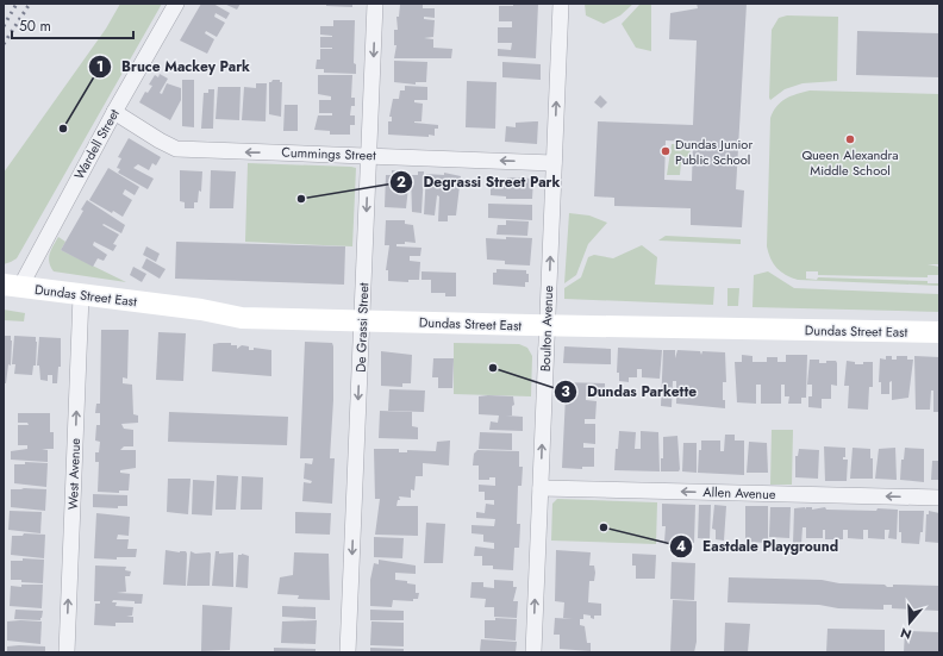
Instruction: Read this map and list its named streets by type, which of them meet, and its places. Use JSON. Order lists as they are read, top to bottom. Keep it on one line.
{"streets":{"street":["Wardell Street","Cummings Street","Dundas Street East","De Grassi Street","Boulton Avenue","West Avenue","Allen Avenue"]},"crossings":[["Wardell Street","Cummings Street"],["Wardell Street","Dundas Street East"],["Cummings Street","De Grassi Street"],["Cummings Street","Boulton Avenue"],["Dundas Street East","De Grassi Street"],["Dundas Street East","Boulton Avenue"],["Dundas Street East","West Avenue"],["Boulton Avenue","Allen Avenue"]],"one_way":["Cummings Street","De Grassi Street","Boulton Avenue","West Avenue","Allen Avenue"],"places":["Bruce Mackey Park","Queen Alexandra Middle School","Dundas Junior Public School","Degrassi Street Park","Dundas Parkette","Eastdale Playground"],"scale_bar":"50 m","north":"bottom"}
